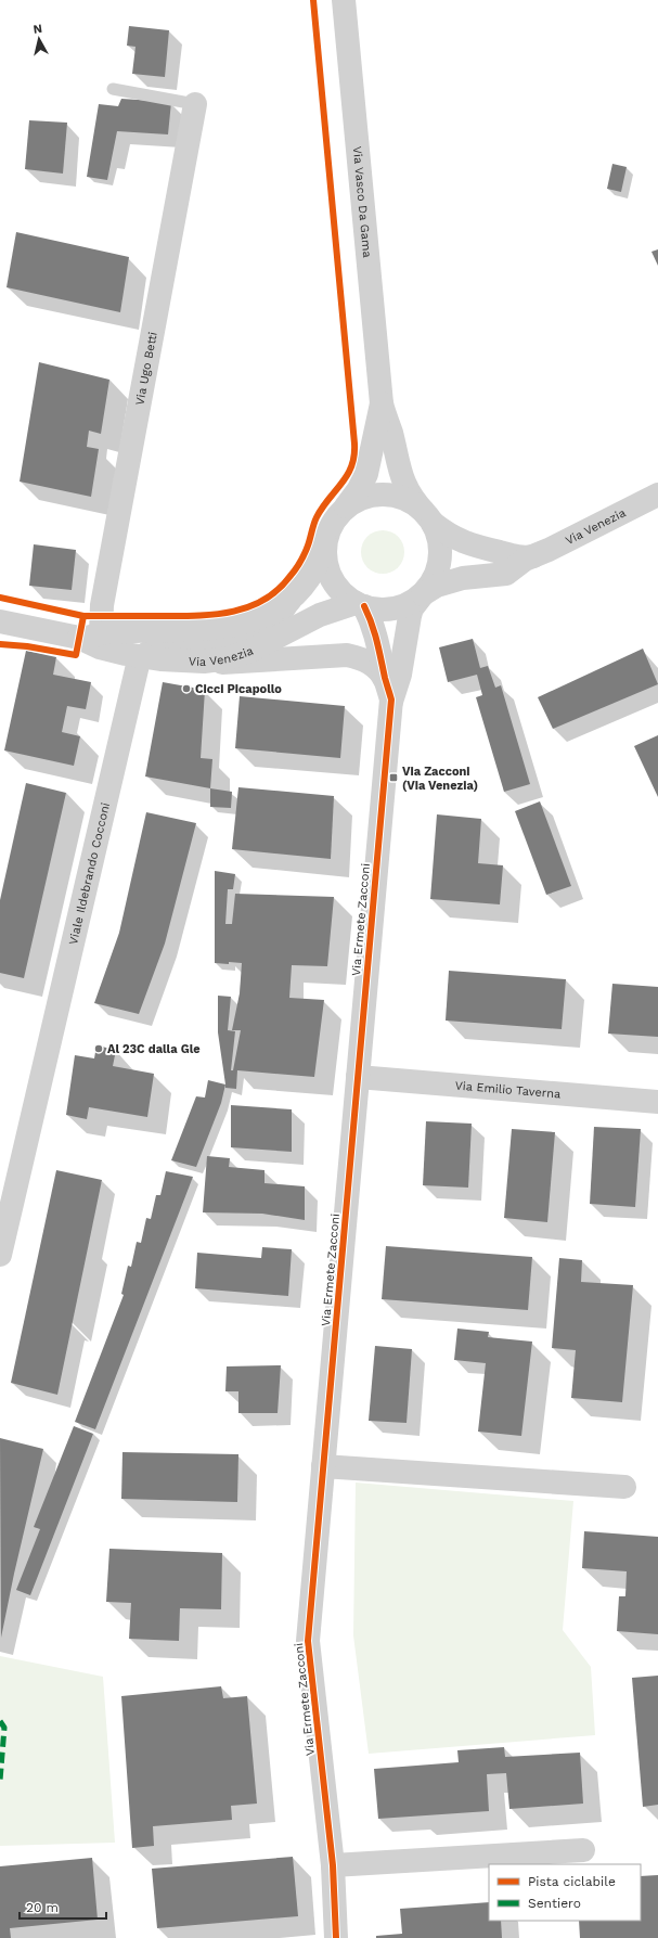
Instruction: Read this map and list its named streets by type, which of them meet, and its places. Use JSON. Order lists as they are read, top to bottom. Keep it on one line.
{"streets":{"street":["Via Vasco Da Gama","Via Ugo Betti","Via Venezia","Viale Ildebrando Cocconi","Via Ermete Zacconi","Via Emilio Taverna"]},"crossings":[["Via Vasco Da Gama","Via Venezia"],["Via Vasco Da Gama","Via Ermete Zacconi"],["Via Ugo Betti","Via Venezia"],["Via Venezia","Viale Ildebrando Cocconi"],["Via Venezia","Via Ermete Zacconi"],["Via Ermete Zacconi","Via Emilio Taverna"]],"places":{"other":["Cicci Picapollo","Al 23C dalla Gle"],"transit":["Via Zacconi (Via Venezia)"]},"legend":["Pista ciclabile","Sentiero"],"scale_bar":"20 m","north":"top"}
